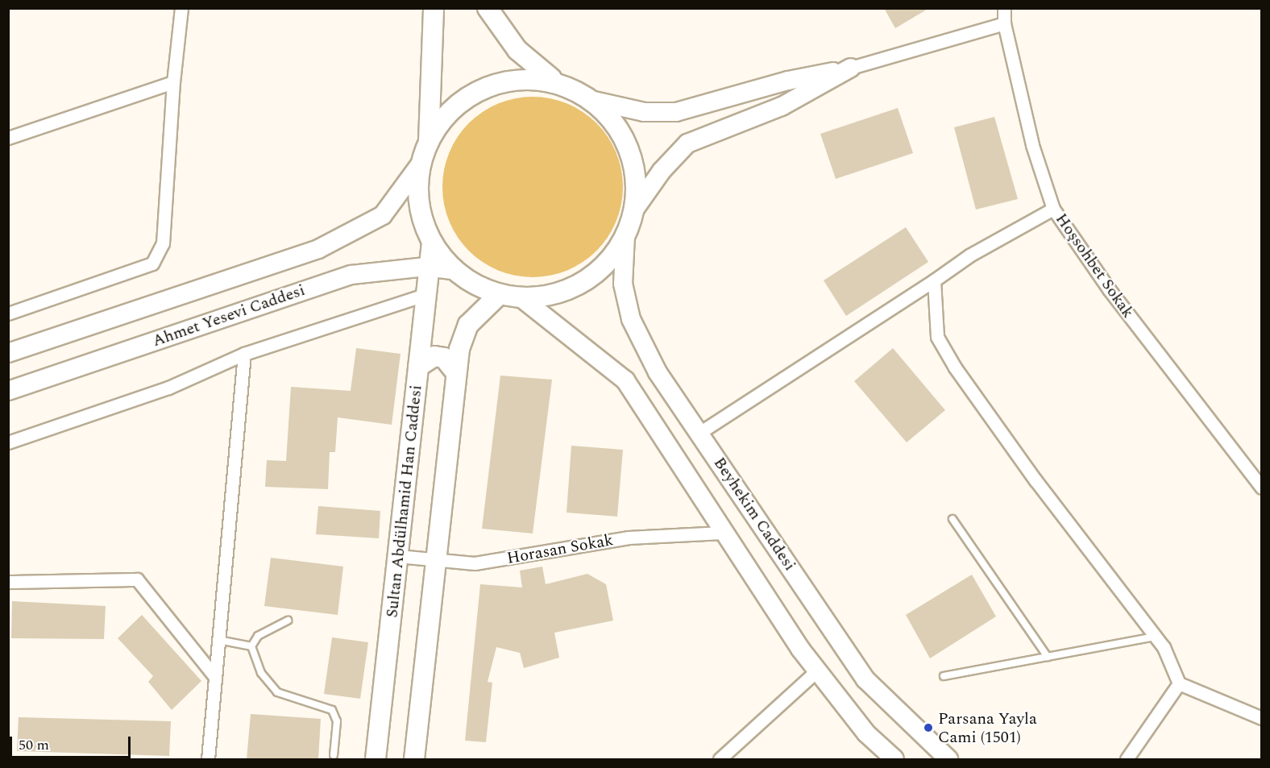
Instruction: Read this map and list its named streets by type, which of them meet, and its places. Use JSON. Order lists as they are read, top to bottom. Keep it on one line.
{"streets":{"main road":["Ahmet Yesevi Caddesi","Sultan Abdülhamid Han Caddesi","Beyhekim Caddesi"],"street":["Hoşsohbet Sokak","Horasan Sokak"]},"crossings":[["Ahmet Yesevi Caddesi","Sultan Abdülhamid Han Caddesi"],["Sultan Abdülhamid Han Caddesi","Horasan Sokak"]],"places":["Parsana Yayla Cami (1501)"],"scale_bar":"50 m"}
